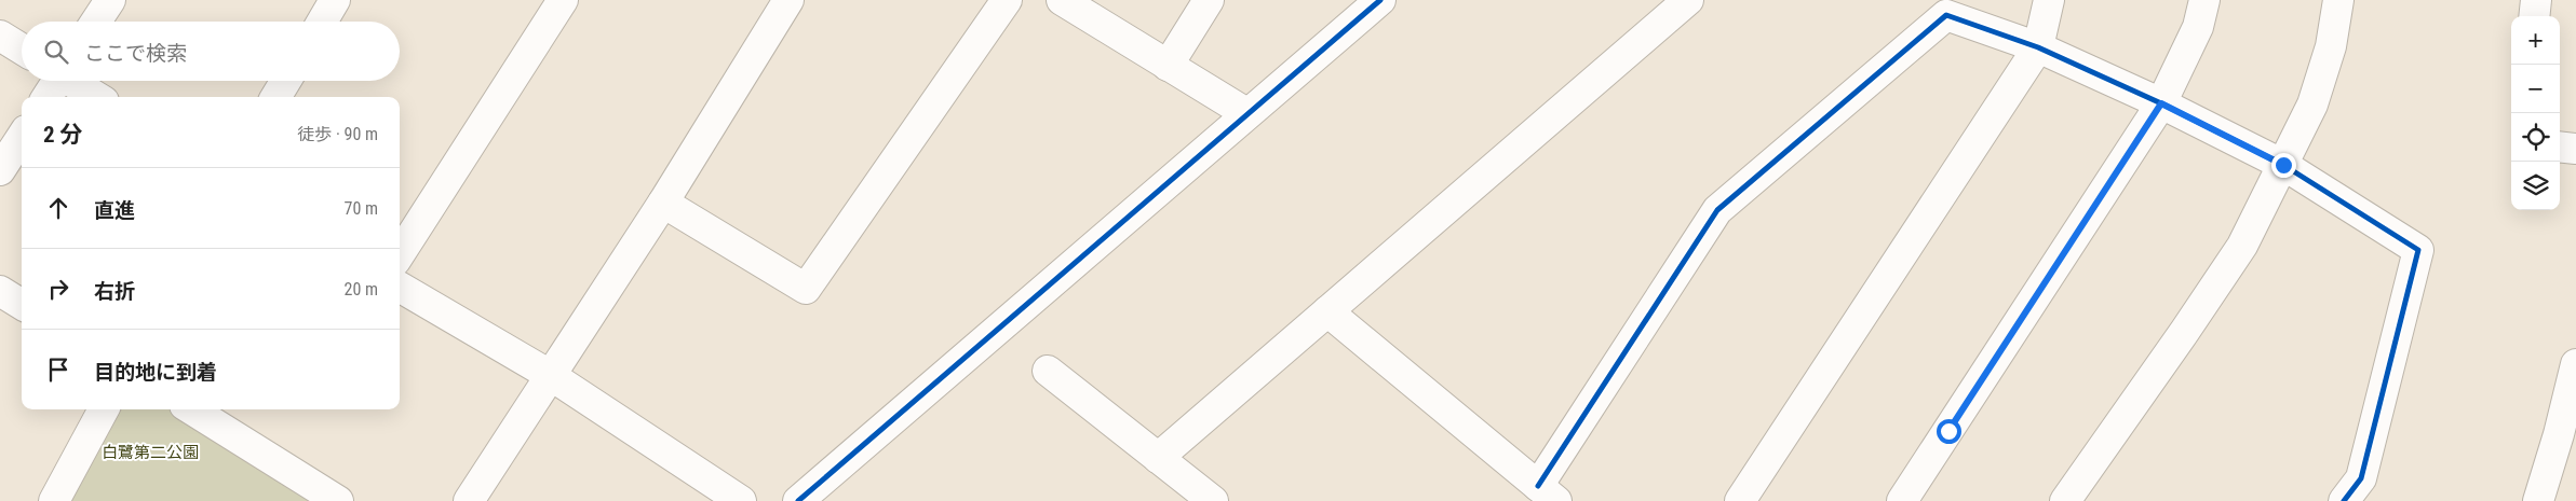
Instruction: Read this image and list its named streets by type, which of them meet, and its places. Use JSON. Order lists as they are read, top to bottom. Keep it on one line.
{"parks":["白鷺第二公園"],"page":{"map_buttons":["+","−"],"search":"ここで検索","heading":["2 分","徒歩 · 90 m"],"list":[["直進","70 m"],["右折","20 m"],"目的地に到着"]}}
